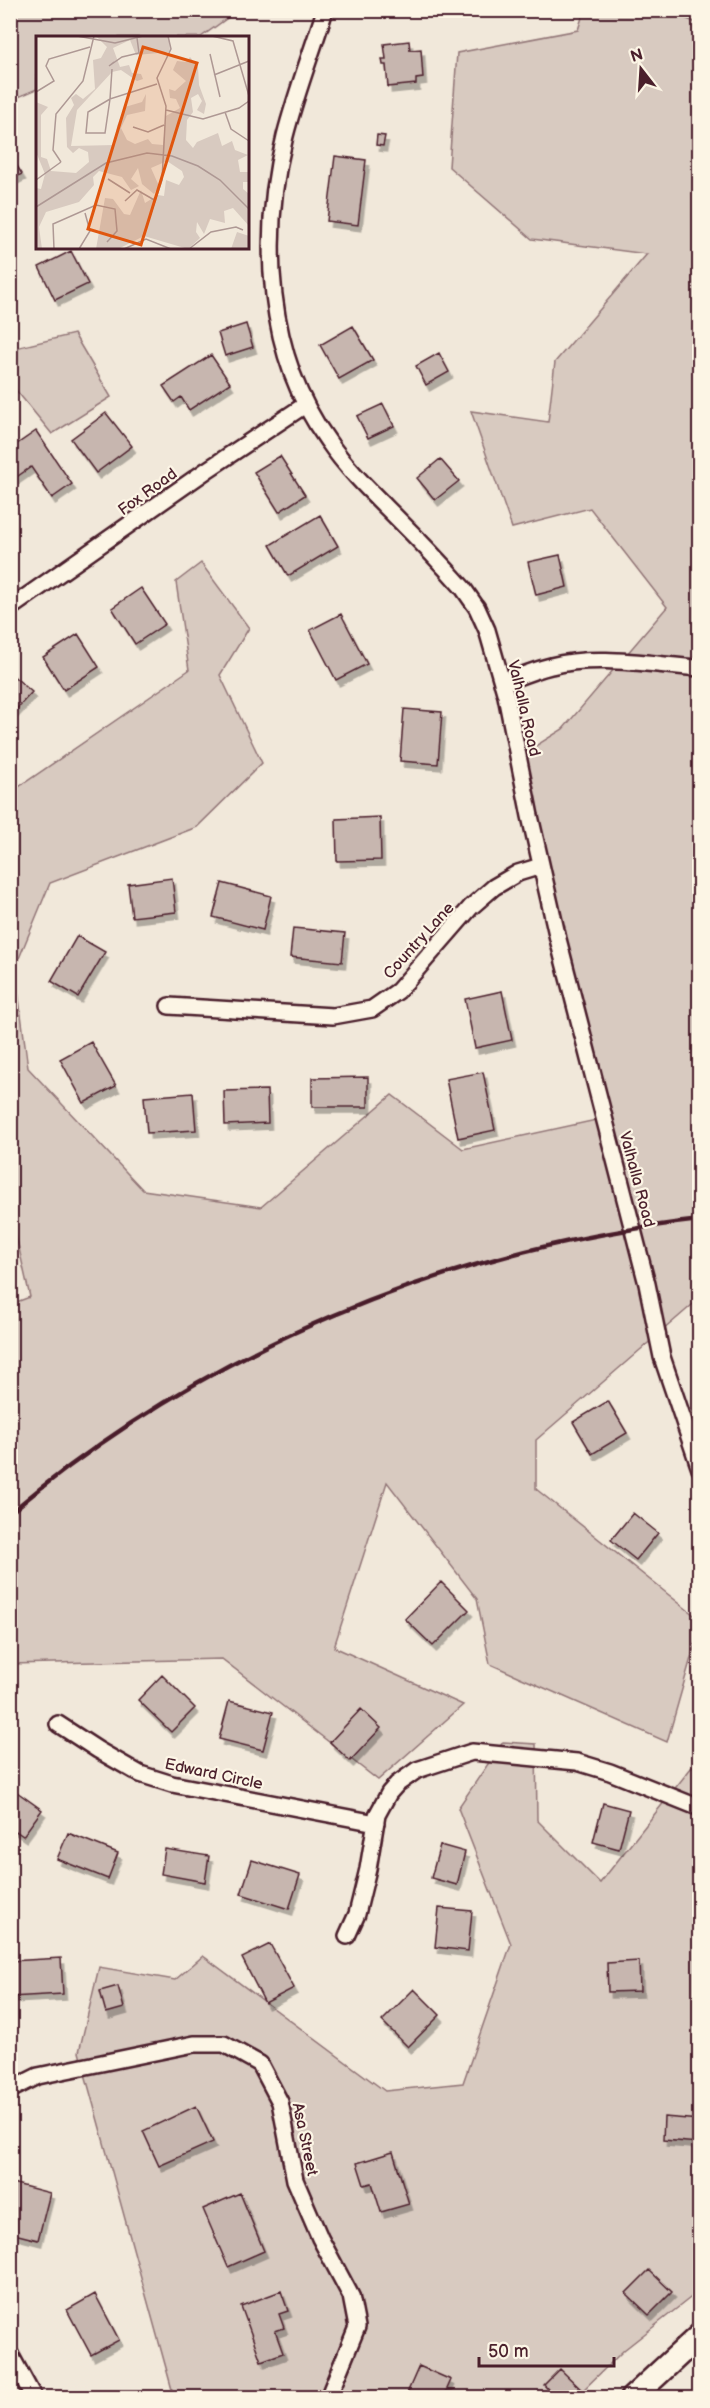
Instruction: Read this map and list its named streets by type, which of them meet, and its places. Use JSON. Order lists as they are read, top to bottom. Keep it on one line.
{"streets":{"street":["Fox Road","Valhalla Road","Country Lane","Edward Circle","Asa Street"]},"crossings":[["Fox Road","Valhalla Road"],["Valhalla Road","Country Lane"]],"scale_bar":"50 m","north":"top"}
